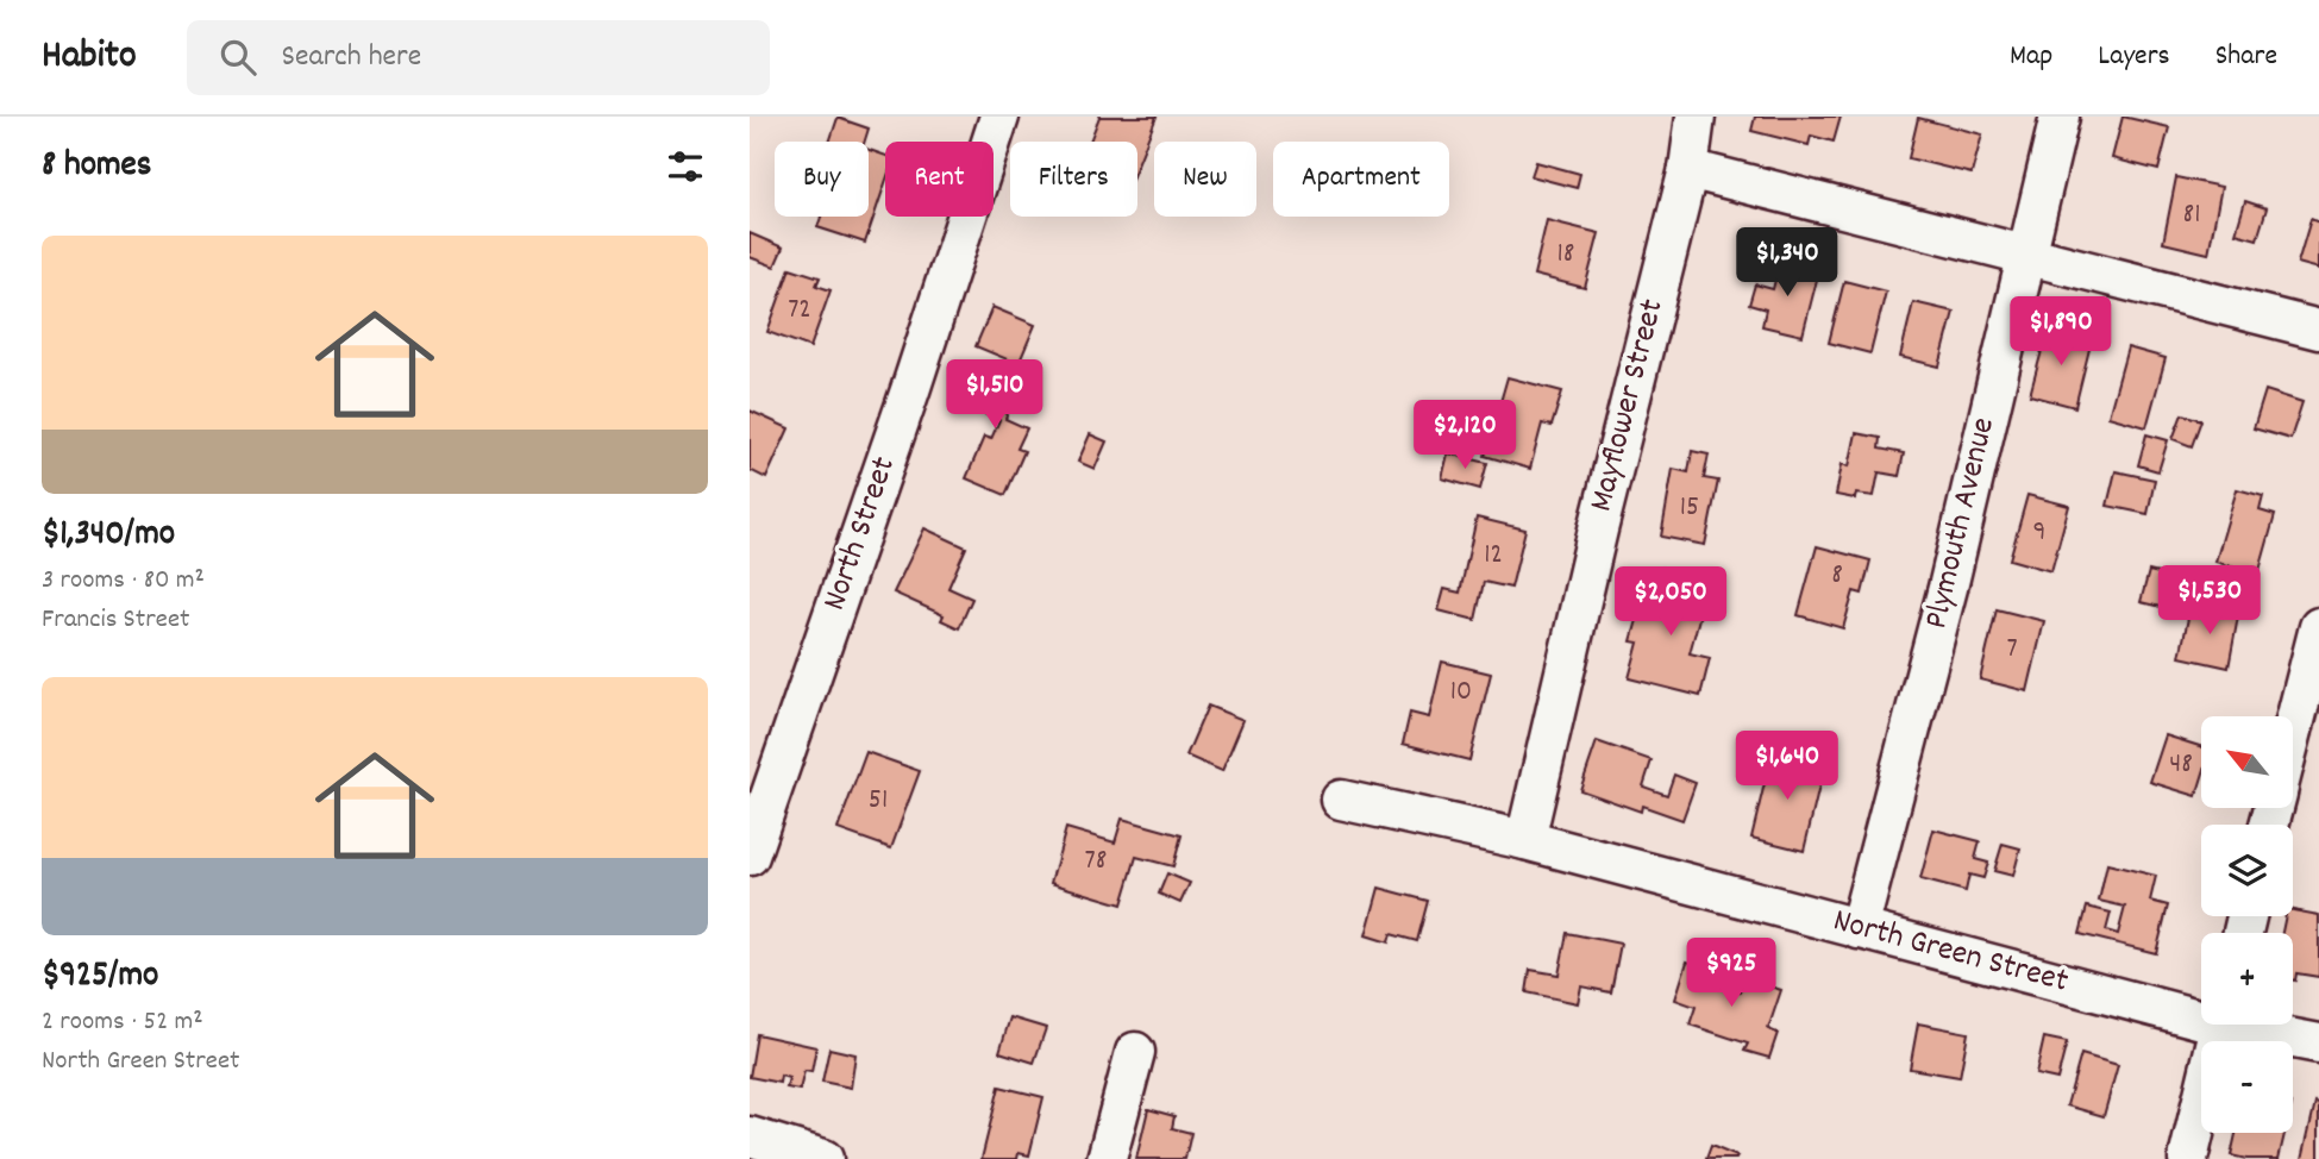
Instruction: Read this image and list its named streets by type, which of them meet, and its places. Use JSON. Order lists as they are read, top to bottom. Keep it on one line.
{"streets":{"street":["Mayflower Street","Plymouth Avenue","North Street","North Green Street"]},"crossings":[["Mayflower Street","North Green Street"],["Plymouth Avenue","North Green Street"]],"house_numbers":["81","18","72","15","9","12","8","7","10","48","51","78"],"north":"top left","page":{"header":"Habito","search":"Search here","nav":["Map","Layers","Share"],"heading":"8 homes","chip":["Buy","Rent","Filters","New","Apartment"],"list":[{"name":"$1,340/mo","note":"3 rooms · 80 m² · Francis Street"},{"name":"$925/mo","note":"2 rooms · 52 m² · North Green Street"}],"price":["$1,340","$1,890","$1,510","$2,120","$1,530","$2,050","$1,640","$925"],"map_buttons":["+","−"]}}
